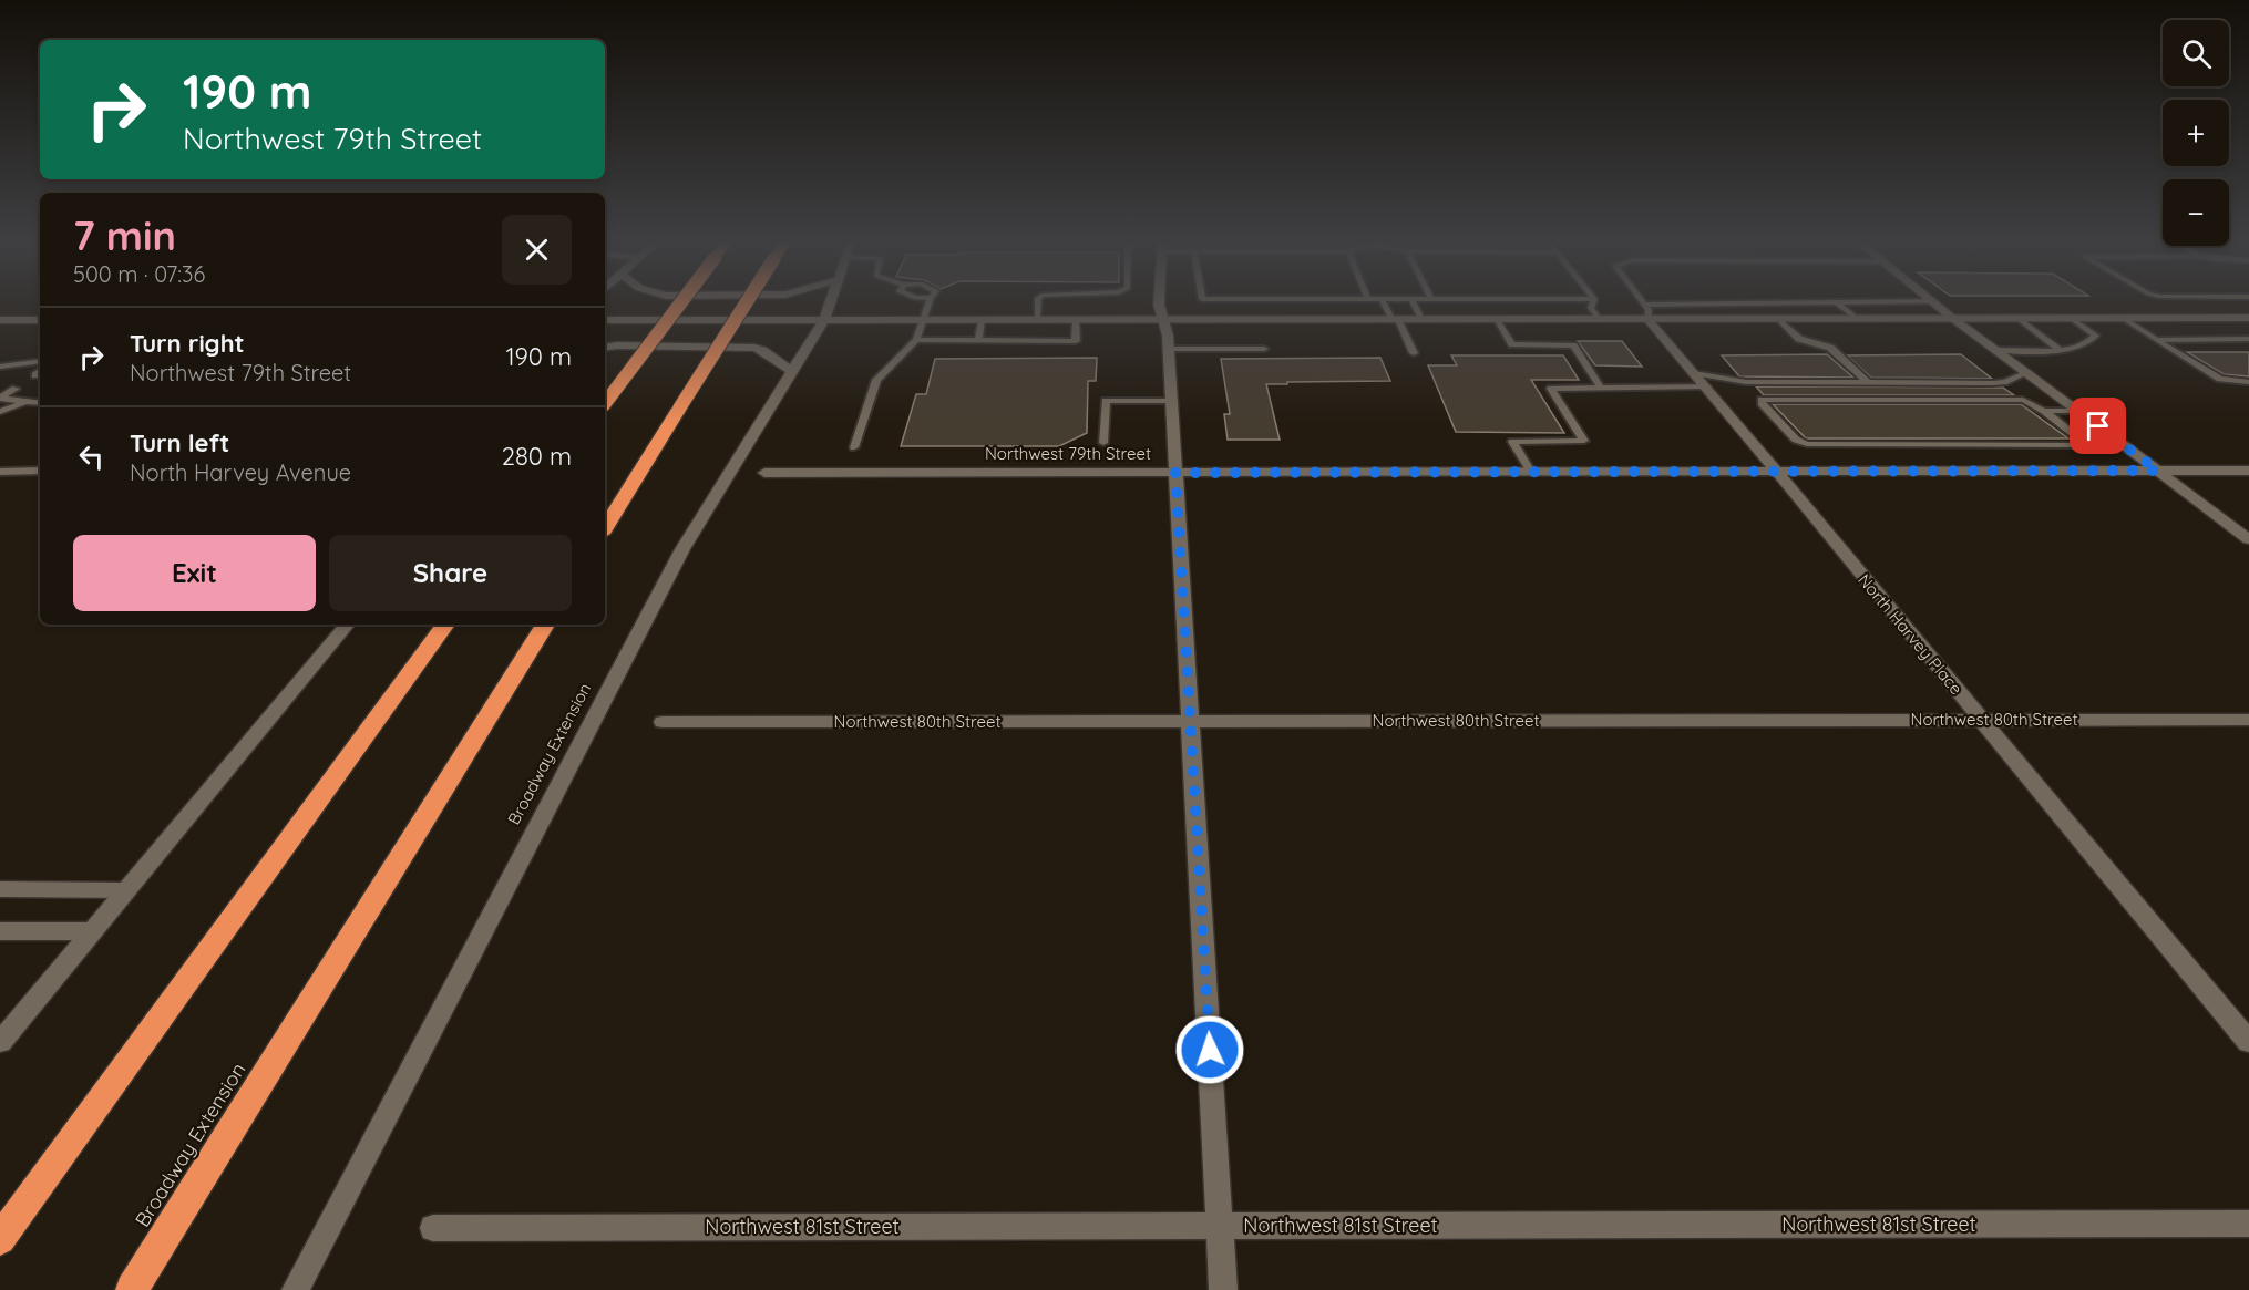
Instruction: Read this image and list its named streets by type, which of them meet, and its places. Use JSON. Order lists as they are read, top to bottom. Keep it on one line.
{"streets":{"highway":["Broadway Extension"],"street":["Northwest 79th Street","North Harvey Place","Northwest 80th Street","Northwest 81st Street"]},"crossings":[["Northwest 79th Street","North Harvey Place"],["North Harvey Place","Northwest 80th Street"]],"page":{"map_buttons":["+","−"],"turn":["190 m","Northwest 79th Street"],"heading":["7 min","500 m · 07:36"],"list":[{"name":"Turn right","note":"Northwest 79th Street","value":"190 m"},{"name":"Turn left","note":"North Harvey Avenue","value":"280 m"}],"buttons":["Exit","Share"]}}
